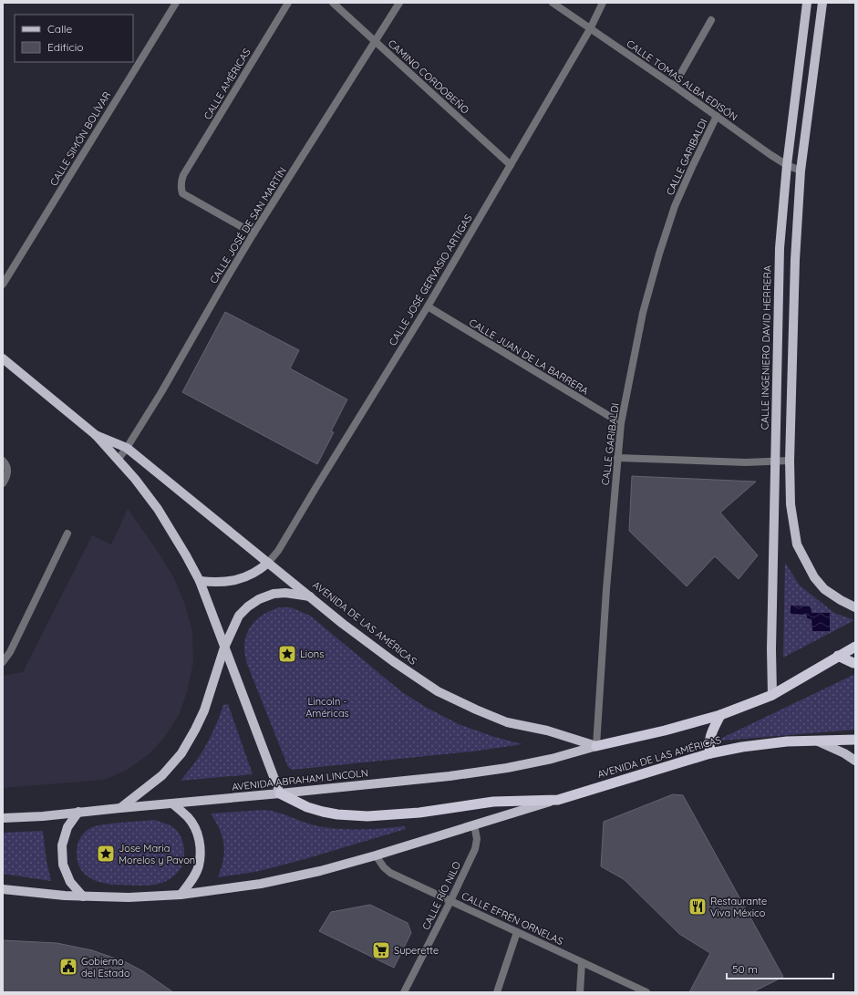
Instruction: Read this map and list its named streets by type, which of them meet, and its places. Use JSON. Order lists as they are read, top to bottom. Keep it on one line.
{"streets":{"highway":["AVENIDA DE LAS AMÉRICAS"],"main road":["CALLE INGENIERO DAVID HERRERA","AVENIDA ABRAHAM LINCOLN"],"street":["CAMINO CORDOBEÑO","CALLE TOMAS ALBA EDISÓN","CALLE AMÉRICAS","CALLE SIMÓN BOLÍVAR","CALLE GARIBALDI","CALLE JOSÉ DE SAN MARTÍN","CALLE JOSÉ GERVASIO ARTIGAS","CALLE JUAN DE LA BARRERA","CALLE RÍO NILO","CALLE EFRÉN ORNELAS"]},"crossings":[["CAMINO CORDOBEÑO","CALLE JOSÉ DE SAN MARTÍN"],["CAMINO CORDOBEÑO","CALLE JOSÉ GERVASIO ARTIGAS"],["CALLE TOMAS ALBA EDISÓN","CALLE GARIBALDI"],["CALLE TOMAS ALBA EDISÓN","CALLE JOSÉ GERVASIO ARTIGAS"],["CALLE TOMAS ALBA EDISÓN","CALLE INGENIERO DAVID HERRERA"],["CALLE AMÉRICAS","CALLE JOSÉ DE SAN MARTÍN"],["CALLE GARIBALDI","CALLE JUAN DE LA BARRERA"],["CALLE GARIBALDI","AVENIDA DE LAS AMÉRICAS"],["CALLE GARIBALDI","AVENIDA ABRAHAM LINCOLN"],["CALLE JOSÉ DE SAN MARTÍN","AVENIDA DE LAS AMÉRICAS"],["CALLE JOSÉ GERVASIO ARTIGAS","CALLE JUAN DE LA BARRERA"],["CALLE JOSÉ GERVASIO ARTIGAS","AVENIDA DE LAS AMÉRICAS"],["AVENIDA DE LAS AMÉRICAS","AVENIDA ABRAHAM LINCOLN"],["CALLE RÍO NILO","CALLE EFRÉN ORNELAS"]],"parks":["Lincoln - Américas"],"places":{"place":["Lions","Jose Maria Morelos y Pavon"],"restaurant":["Restaurante Viva México"],"supermarket":["Superette"],"public building":["Gobierno del Estado"]},"legend":["Calle","Edificio"],"scale_bar":"50 m"}
